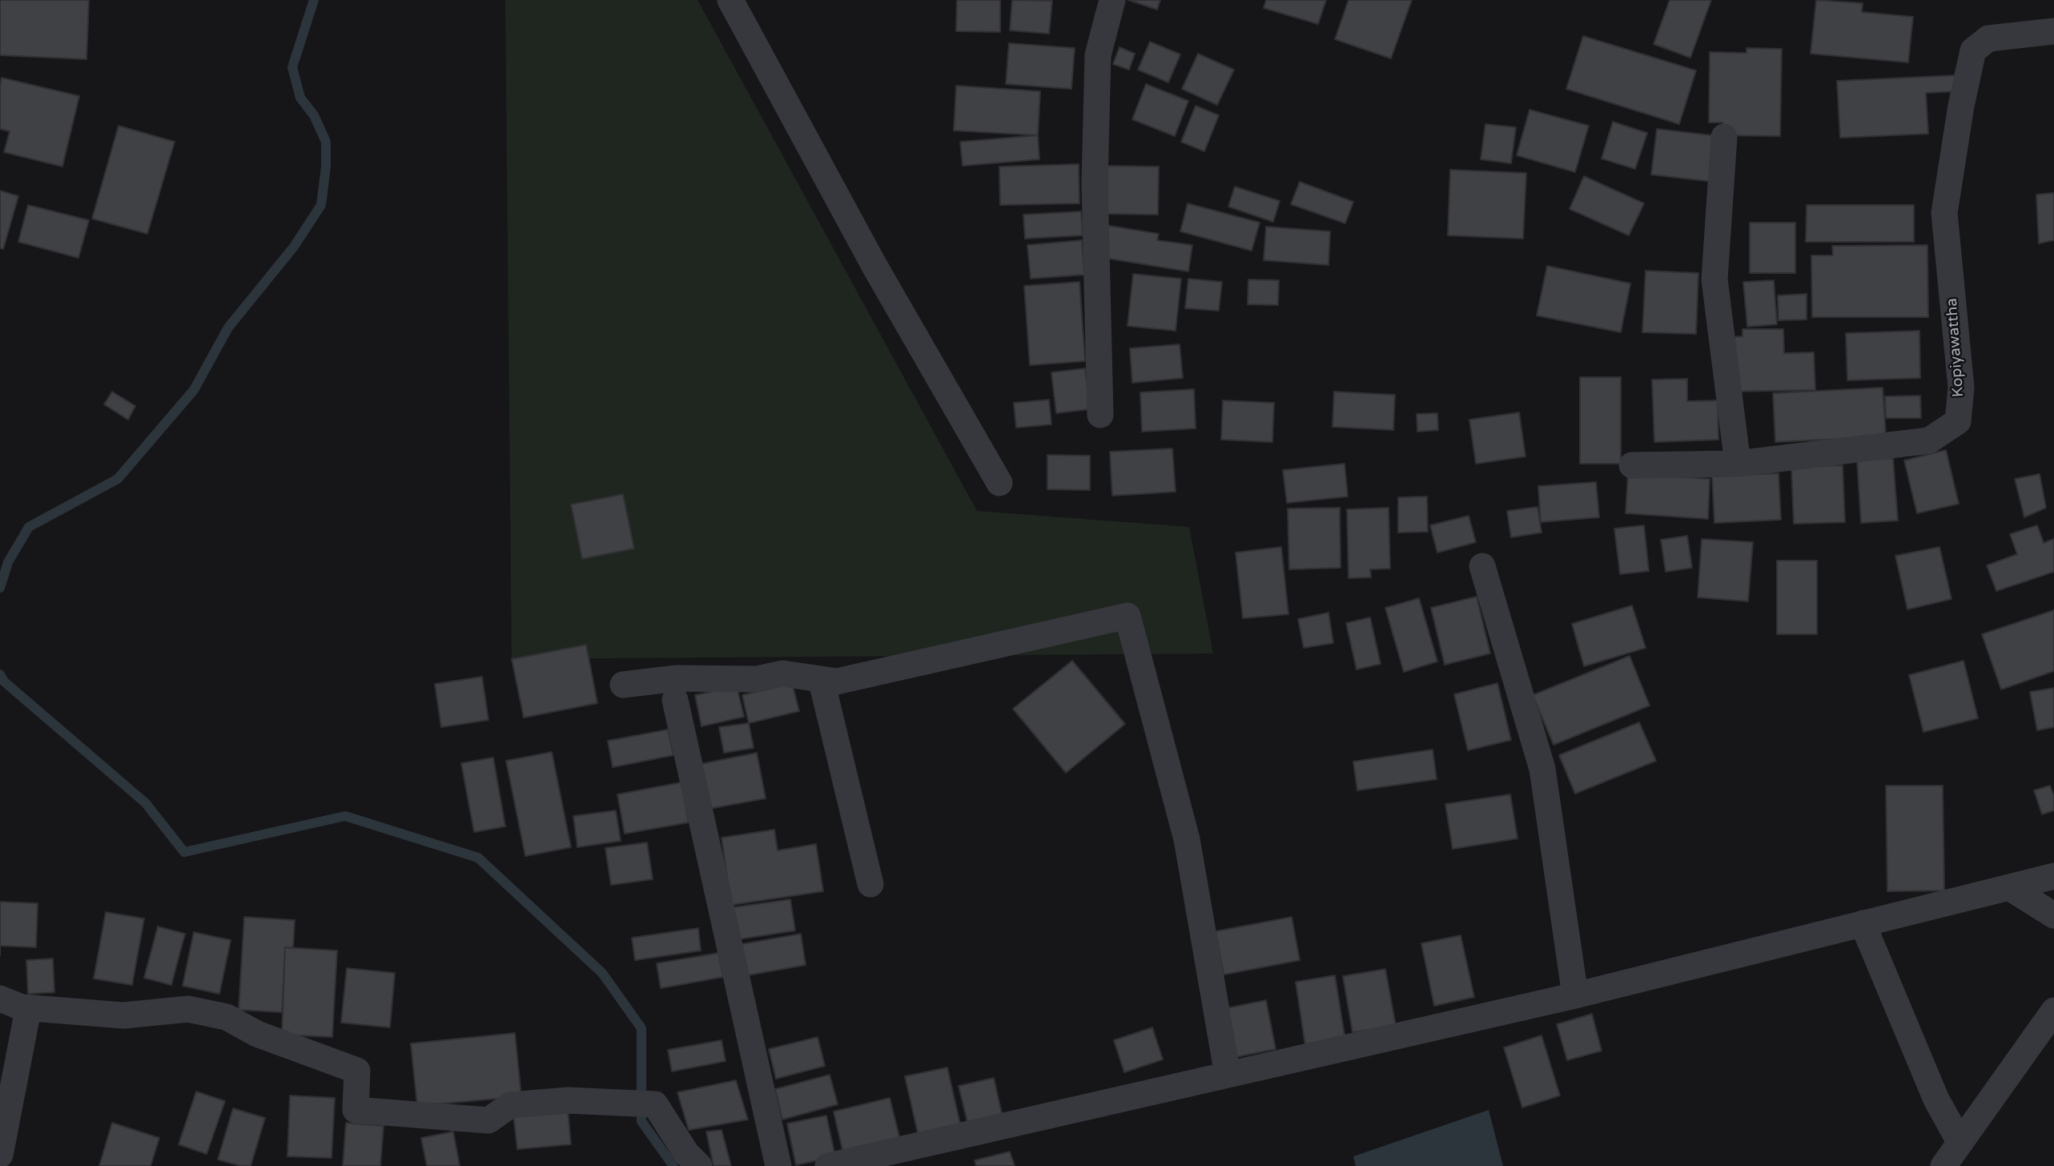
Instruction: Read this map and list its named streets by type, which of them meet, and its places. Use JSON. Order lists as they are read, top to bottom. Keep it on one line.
{"streets":{"street":["Kopiyawattha"]}}
